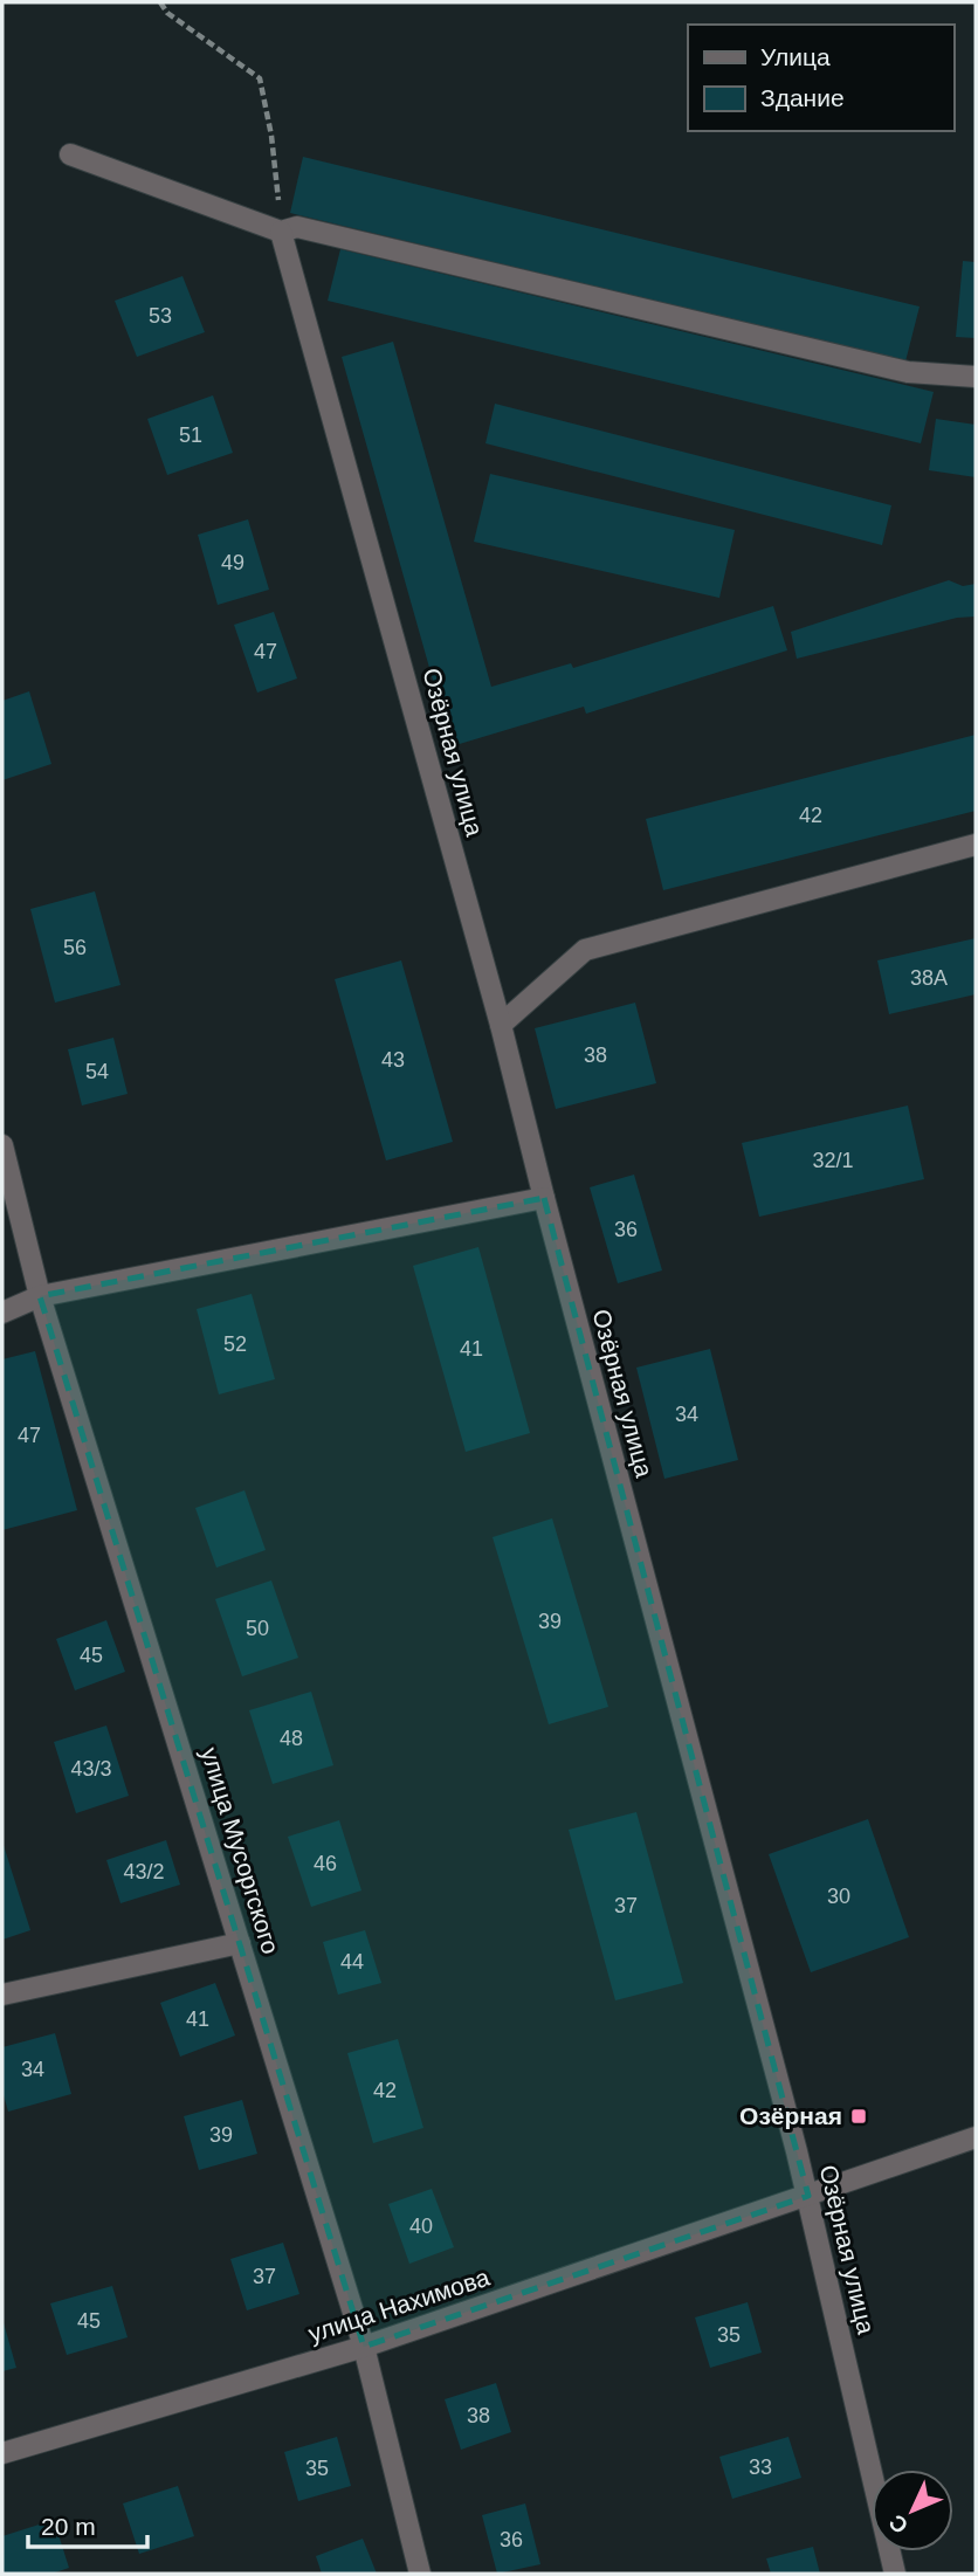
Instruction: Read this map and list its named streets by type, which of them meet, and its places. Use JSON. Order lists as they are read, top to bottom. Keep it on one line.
{"streets":{"street":["Озёрная улица","улица Мусоргского","улица Нахимова"]},"crossings":[["Озёрная улица","улица Нахимова"],["улица Мусоргского","улица Нахимова"]],"places":{"transit":["Озёрная"]},"house_numbers":["53","51","49","47","42","56","38А","38","43","54","32/1","36","52","41","34","47","39","50","45","48","43/3","46","43/2","30","37","44","41","34","42","39","40","37","45","35","38","33","35","36"],"legend":["Улица","Здание"],"scale_bar":"20 m","north":"bottom left"}
